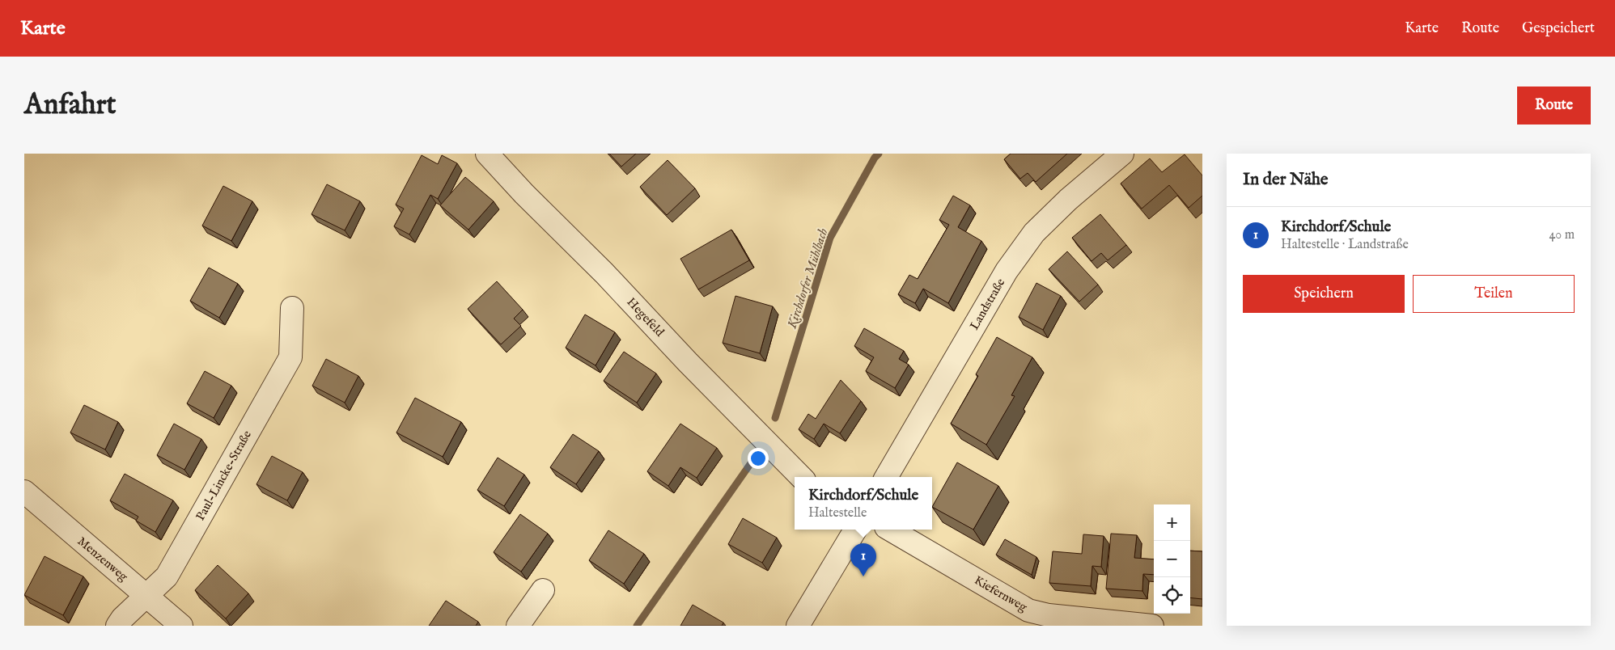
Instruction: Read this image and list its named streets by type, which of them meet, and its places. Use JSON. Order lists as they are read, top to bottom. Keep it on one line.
{"streets":{"street":["Landstraße","Hegefeld","Paul-Lincke-Straße","Menzenweg","Kiefernweg"]},"crossings":[["Paul-Lincke-Straße","Menzenweg"]],"water":["Kirchdorfer Mühlbach"],"page":{"header":"Karte","nav":["Karte","Route","Gespeichert"],"buttons":["Route",["Speichern","Teilen"]],"title":"Anfahrt","heading":"In der Nähe","list":[{"mark":"1","name":"Kirchdorf/Schule","note":"Haltestelle · Landstraße","value":"40 m"}],"popup":["Kirchdorf/Schule","Haltestelle"],"map_buttons":["+","−"],"pins":"1"}}
